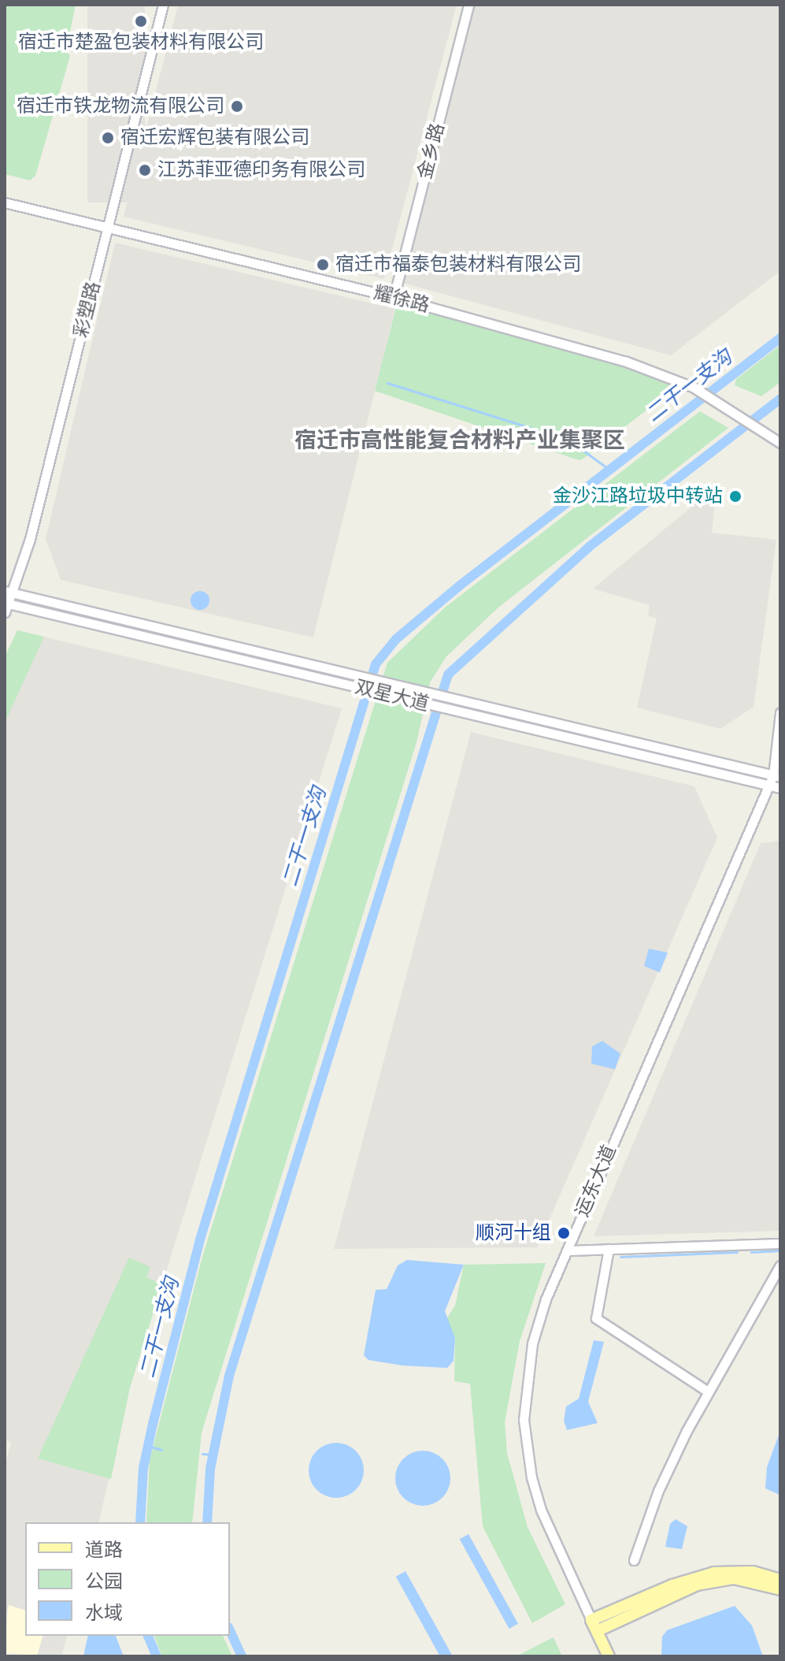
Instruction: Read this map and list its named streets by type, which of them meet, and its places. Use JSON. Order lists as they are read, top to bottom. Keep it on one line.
{"streets":{"main road":["运东大道"],"street":["金乡路","耀徐路","彩塑路","双星大道"]},"crossings":[["金乡路","耀徐路"],["耀徐路","彩塑路"],["彩塑路","双星大道"]],"districts":["宿迁市高性能复合材料产业集聚区"],"water":["二干一支沟"],"places":["宿迁市楚盈包装材料有限公司","宿迁市铁龙物流有限公司","宿迁宏辉包装有限公司","江苏菲亚德印务有限公司","宿迁市福泰包装材料有限公司","金沙江路垃圾中转站","顺河十组"],"legend":["道路","公园","水域"]}
